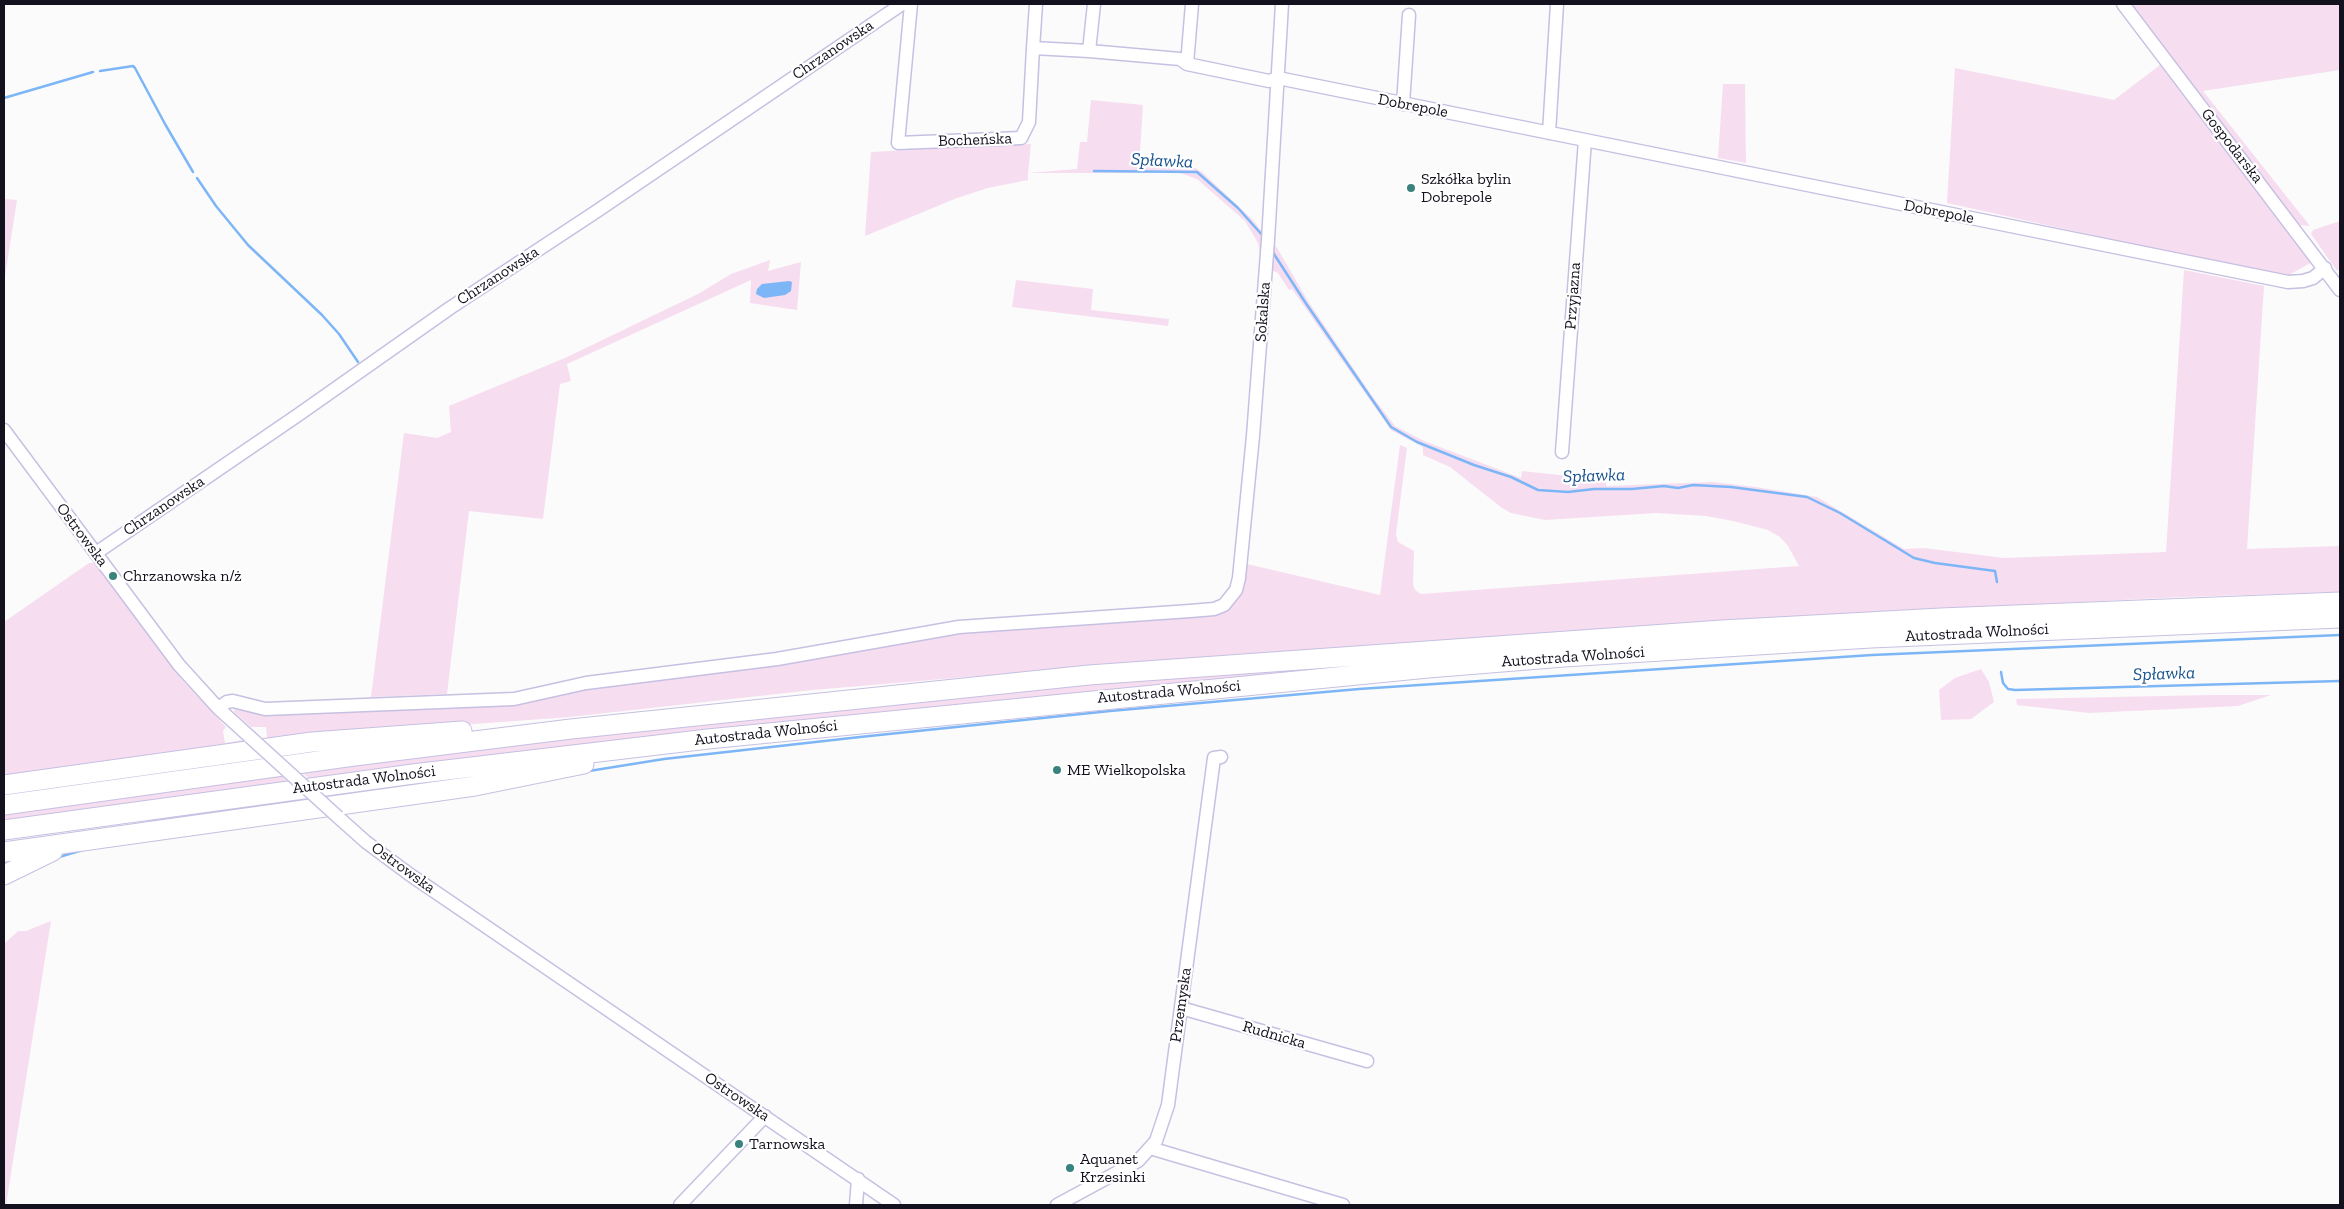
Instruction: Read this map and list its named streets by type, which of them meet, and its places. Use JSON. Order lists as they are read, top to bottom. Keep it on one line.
{"streets":{"highway":["Autostrada Wolności"],"street":["Chrzanowska","Dobrepole","Bocheńska","Gospodarska","Przyjazna","Sokalska","Ostrowska","Przemyska","Rudnicka"]},"crossings":[["Chrzanowska","Ostrowska"],["Dobrepole","Gospodarska"],["Dobrepole","Przyjazna"],["Dobrepole","Sokalska"],["Sokalska","Ostrowska"],["Przemyska","Rudnicka"]],"water":["Spławka"],"places":["Szkółka bylin Dobrepole","Chrzanowska n/ż","ME Wielkopolska","Tarnowska","Aquanet Krzesinki"]}
